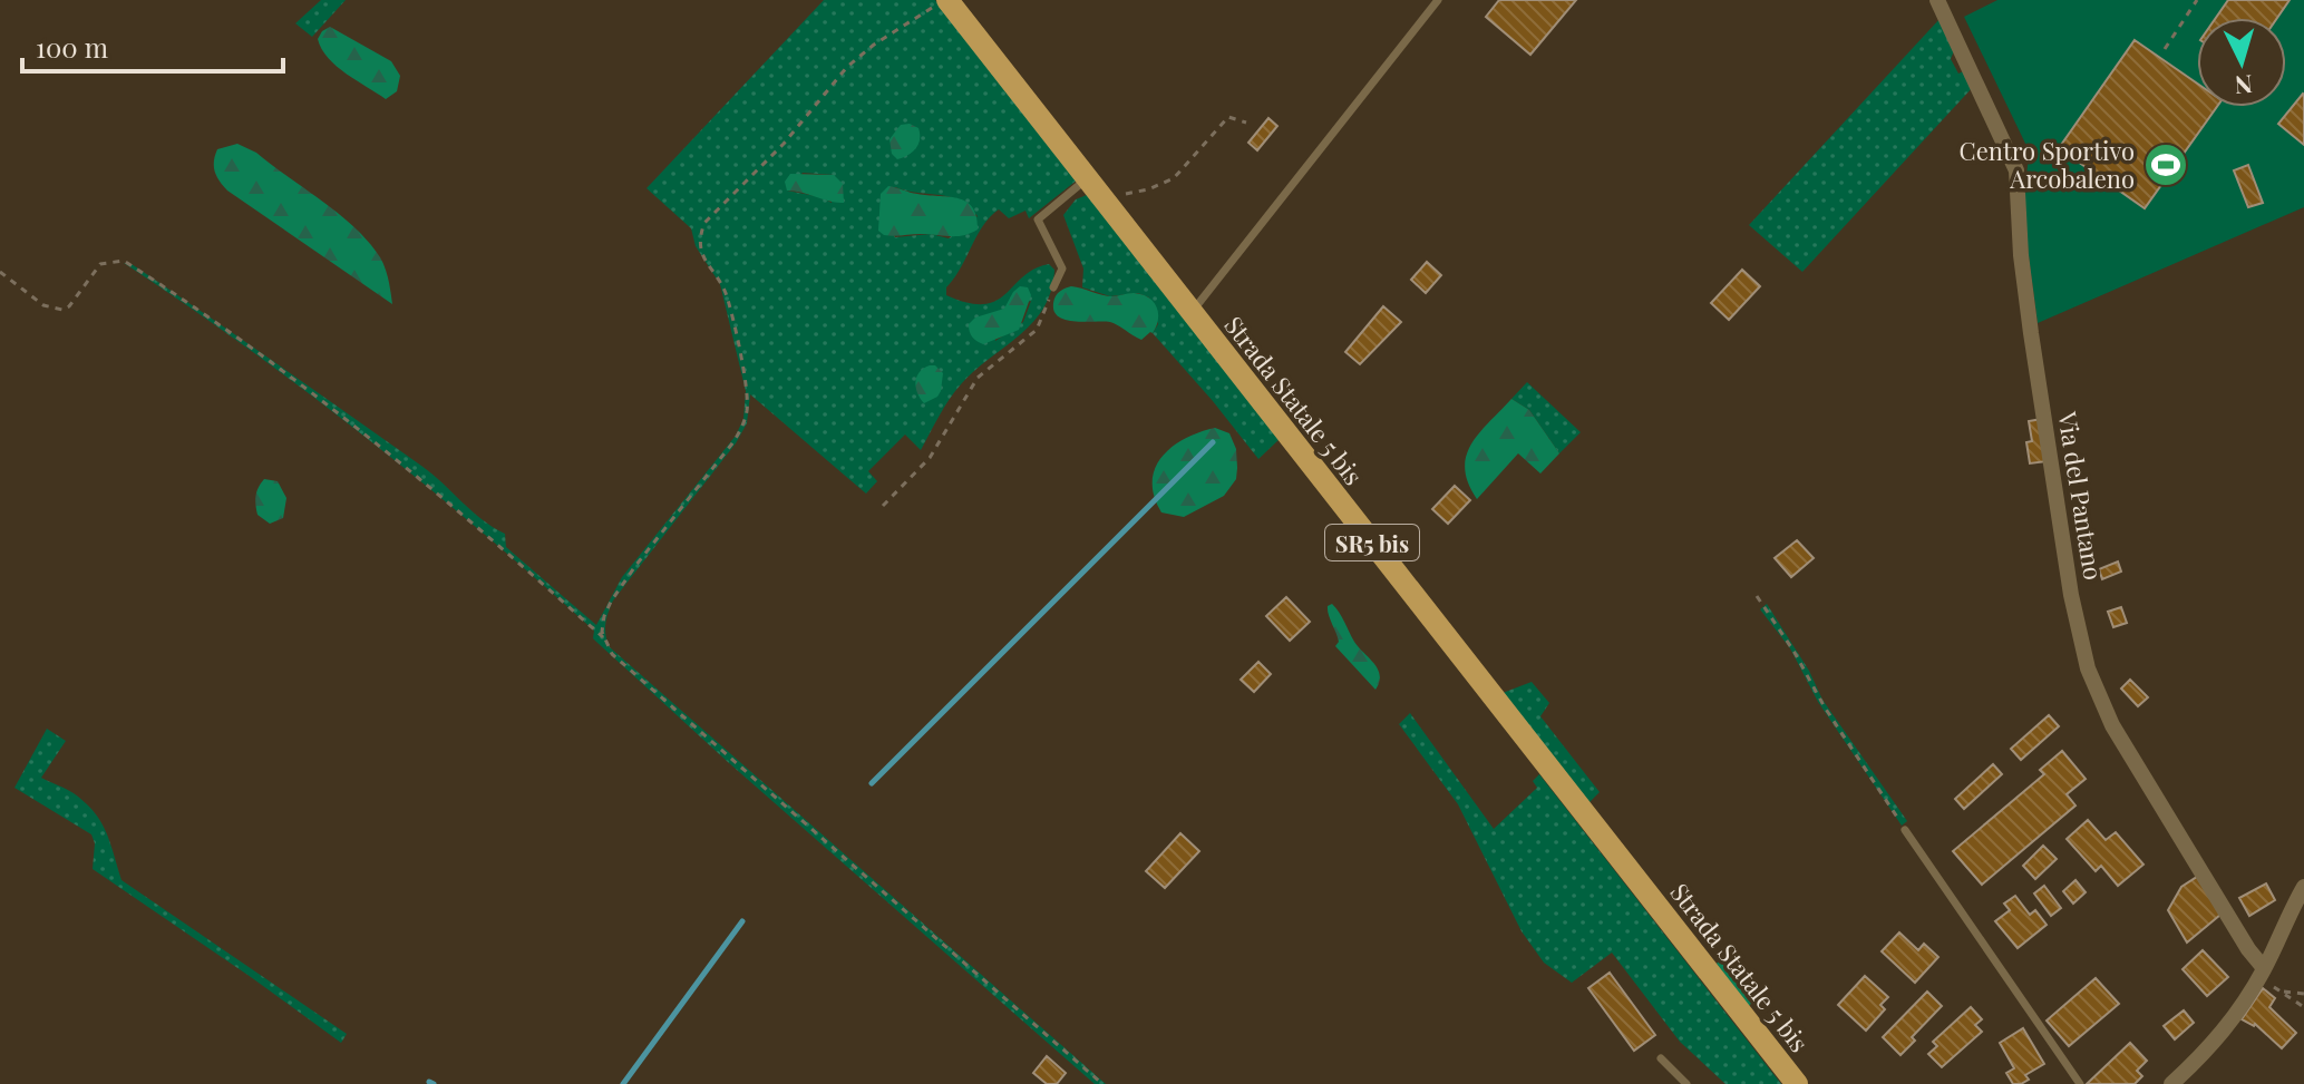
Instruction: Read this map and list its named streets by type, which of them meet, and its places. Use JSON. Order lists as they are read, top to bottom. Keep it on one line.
{"streets":{"main road":["Strada Statale 5 bis","SR5 bis"],"street":["Via del Pantano"]},"places":{"sports":["Centro Sportivo Arcobaleno"]},"scale_bar":"100 m","north":"bottom"}
